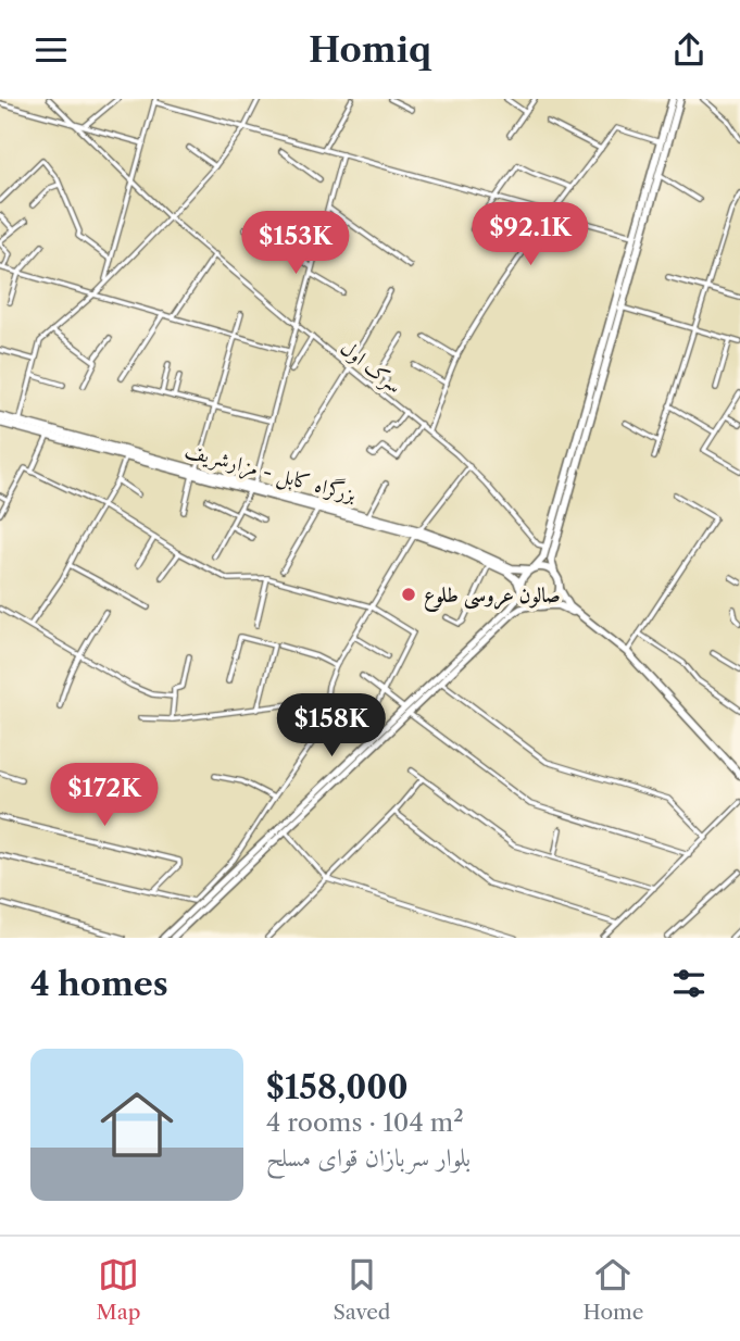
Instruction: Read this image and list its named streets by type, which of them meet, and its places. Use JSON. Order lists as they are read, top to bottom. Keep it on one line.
{"streets":{"highway":["بزرگراه کابل - مزارشریف"],"street":["سرک اول"]},"places":["صالون عروسی طلوع"],"page":{"header":"Homiq","price":["$92.1K","$153K","$158K","$172K"],"heading":"4 homes","list":[{"name":"$158,000","note":"4 rooms · 104 m² · بلوار سربازان قوای مسلح"}],"tabs":["Map","Saved","Home"]}}
